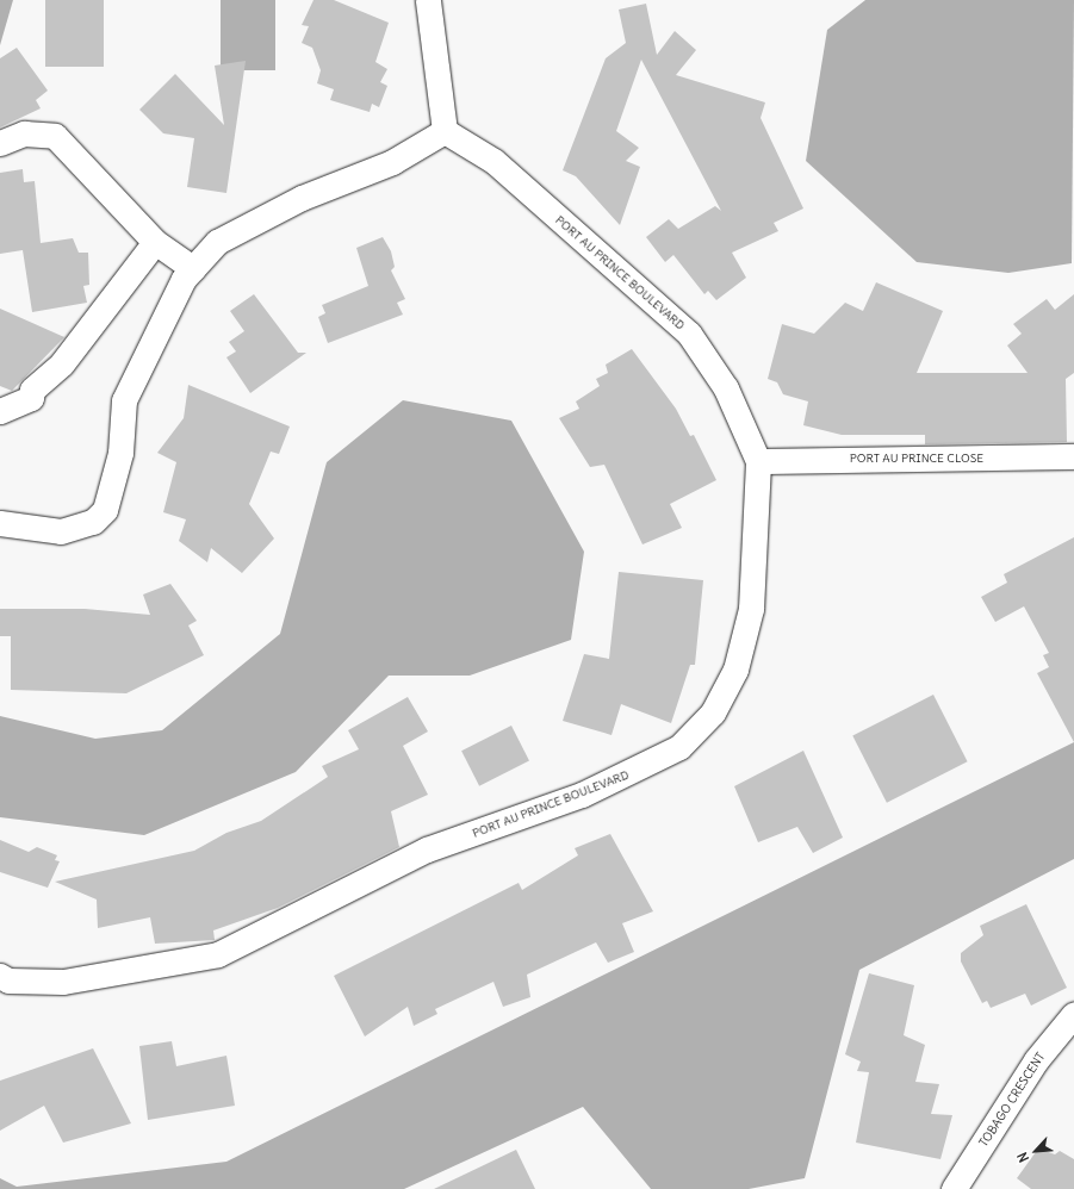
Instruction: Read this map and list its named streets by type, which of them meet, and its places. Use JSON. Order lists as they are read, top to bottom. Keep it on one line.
{"streets":{"street":["PORT AU PRINCE BOULEVARD","PORT AU PRINCE CLOSE","TOBAGO CRESCENT"]},"crossings":[["PORT AU PRINCE BOULEVARD","PORT AU PRINCE CLOSE"]],"north":"bottom left"}
